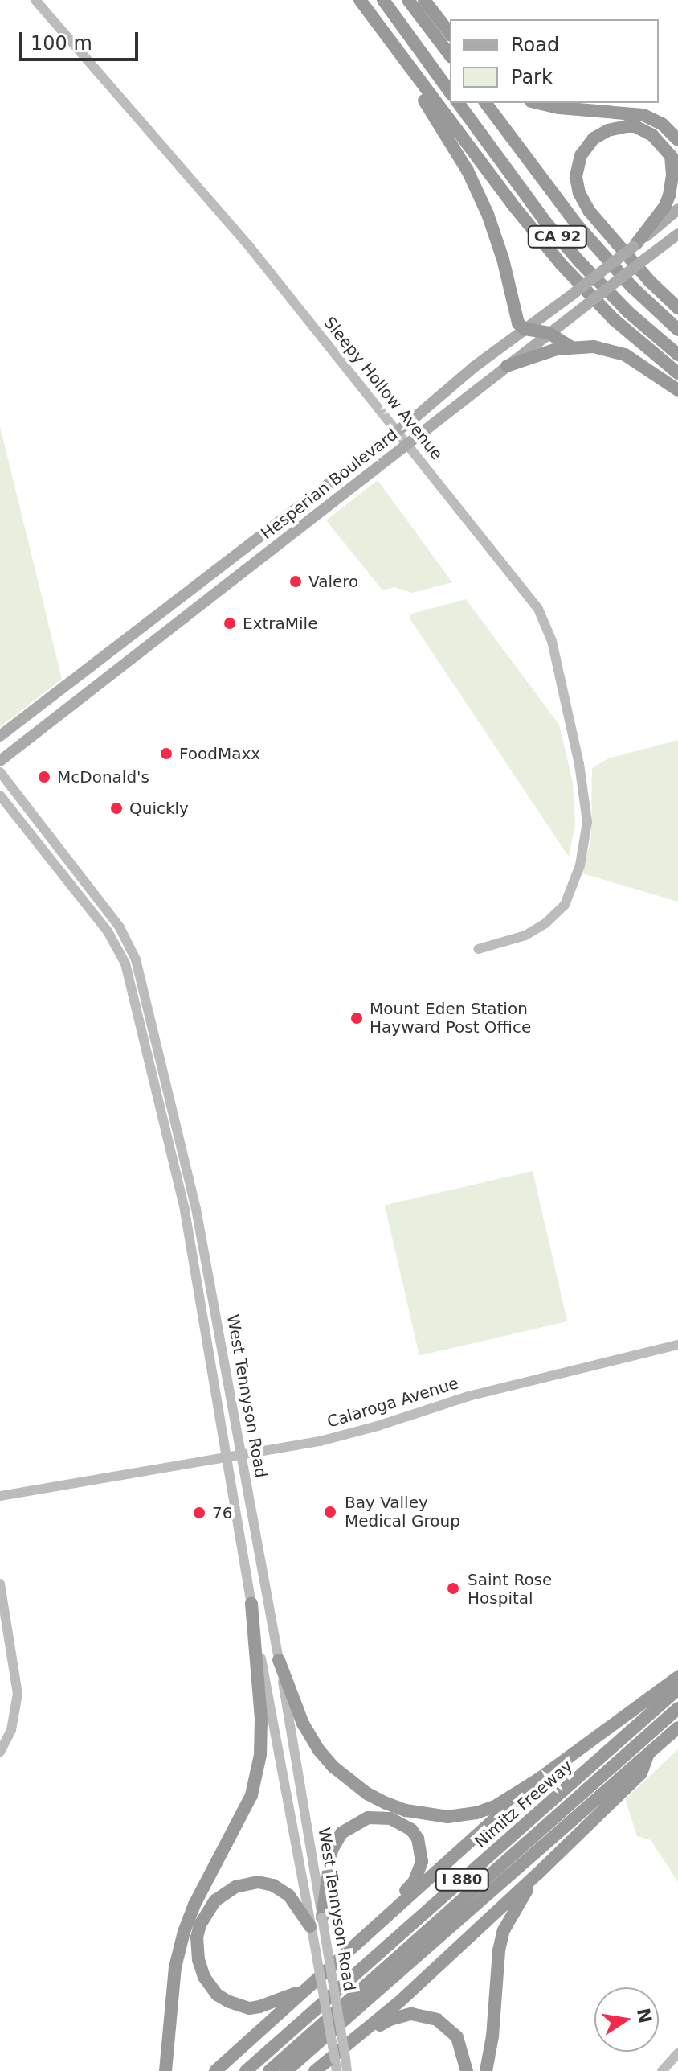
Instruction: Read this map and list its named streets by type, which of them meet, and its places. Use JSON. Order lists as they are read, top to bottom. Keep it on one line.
{"streets":{"highway":["CA 92","Nimitz Freeway","I 880"],"main road":["Sleepy Hollow Avenue","Hesperian Boulevard","West Tennyson Road","Calaroga Avenue"]},"crossings":[["Sleepy Hollow Avenue","Hesperian Boulevard"],["West Tennyson Road","Calaroga Avenue"]],"places":["Valero","ExtraMile","FoodMaxx","McDonald's","Quickly","Mount Eden Station Hayward Post Office","Bay Valley Medical Group","76","Saint Rose Hospital"],"legend":["Road","Park"],"scale_bar":"100 m","north":"right"}
